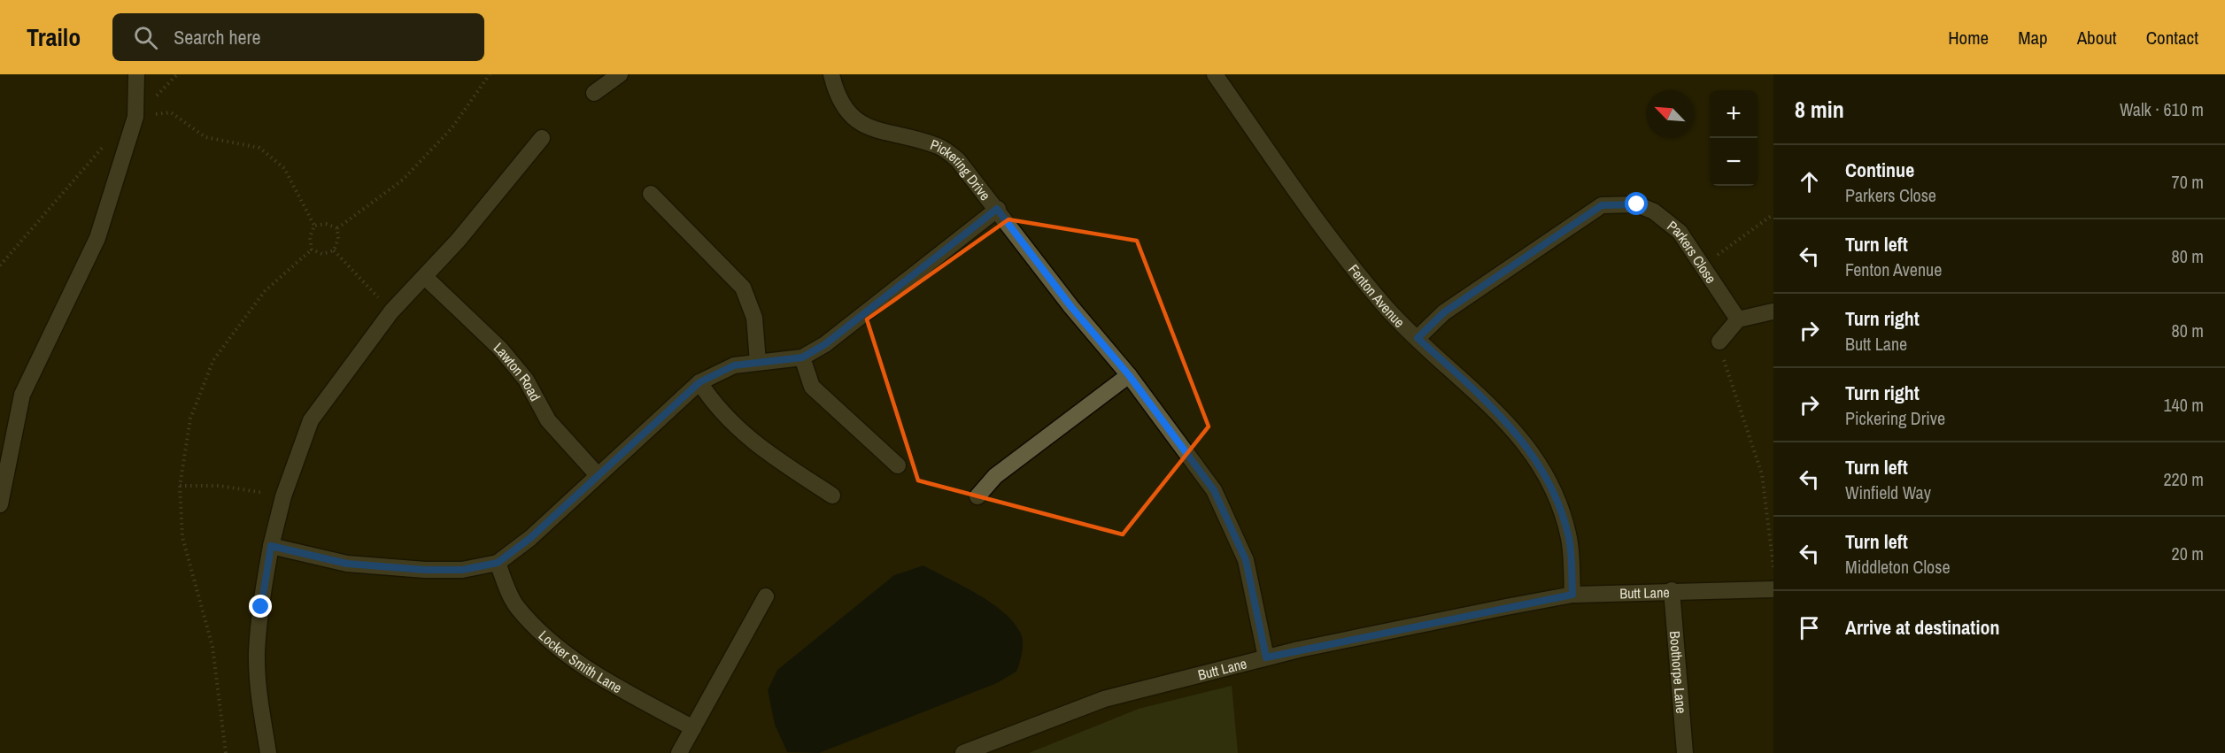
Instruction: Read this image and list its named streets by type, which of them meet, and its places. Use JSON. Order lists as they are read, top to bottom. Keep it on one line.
{"streets":{"street":["Pickering Drive","Parkers Close","Fenton Avenue","Lawton Road","Butt Lane","Locker Smith Lane","Boothorpe Lane"]},"crossings":[["Pickering Drive","Butt Lane"],["Parkers Close","Fenton Avenue"],["Fenton Avenue","Butt Lane"],["Butt Lane","Boothorpe Lane"]],"north":"top left","page":{"header":"Trailo","search":"Search here","nav":["Home","Map","About","Contact"],"heading":["8 min","Walk · 610 m"],"map_buttons":["+","−"],"list":[["Continue","Parkers Close","70 m"],["Turn left","Fenton Avenue","80 m"],["Turn right","Butt Lane","80 m"],["Turn right","Pickering Drive","140 m"],["Turn left","Winfield Way","220 m"],["Turn left","Middleton Close","20 m"],"Arrive at destination"]}}
